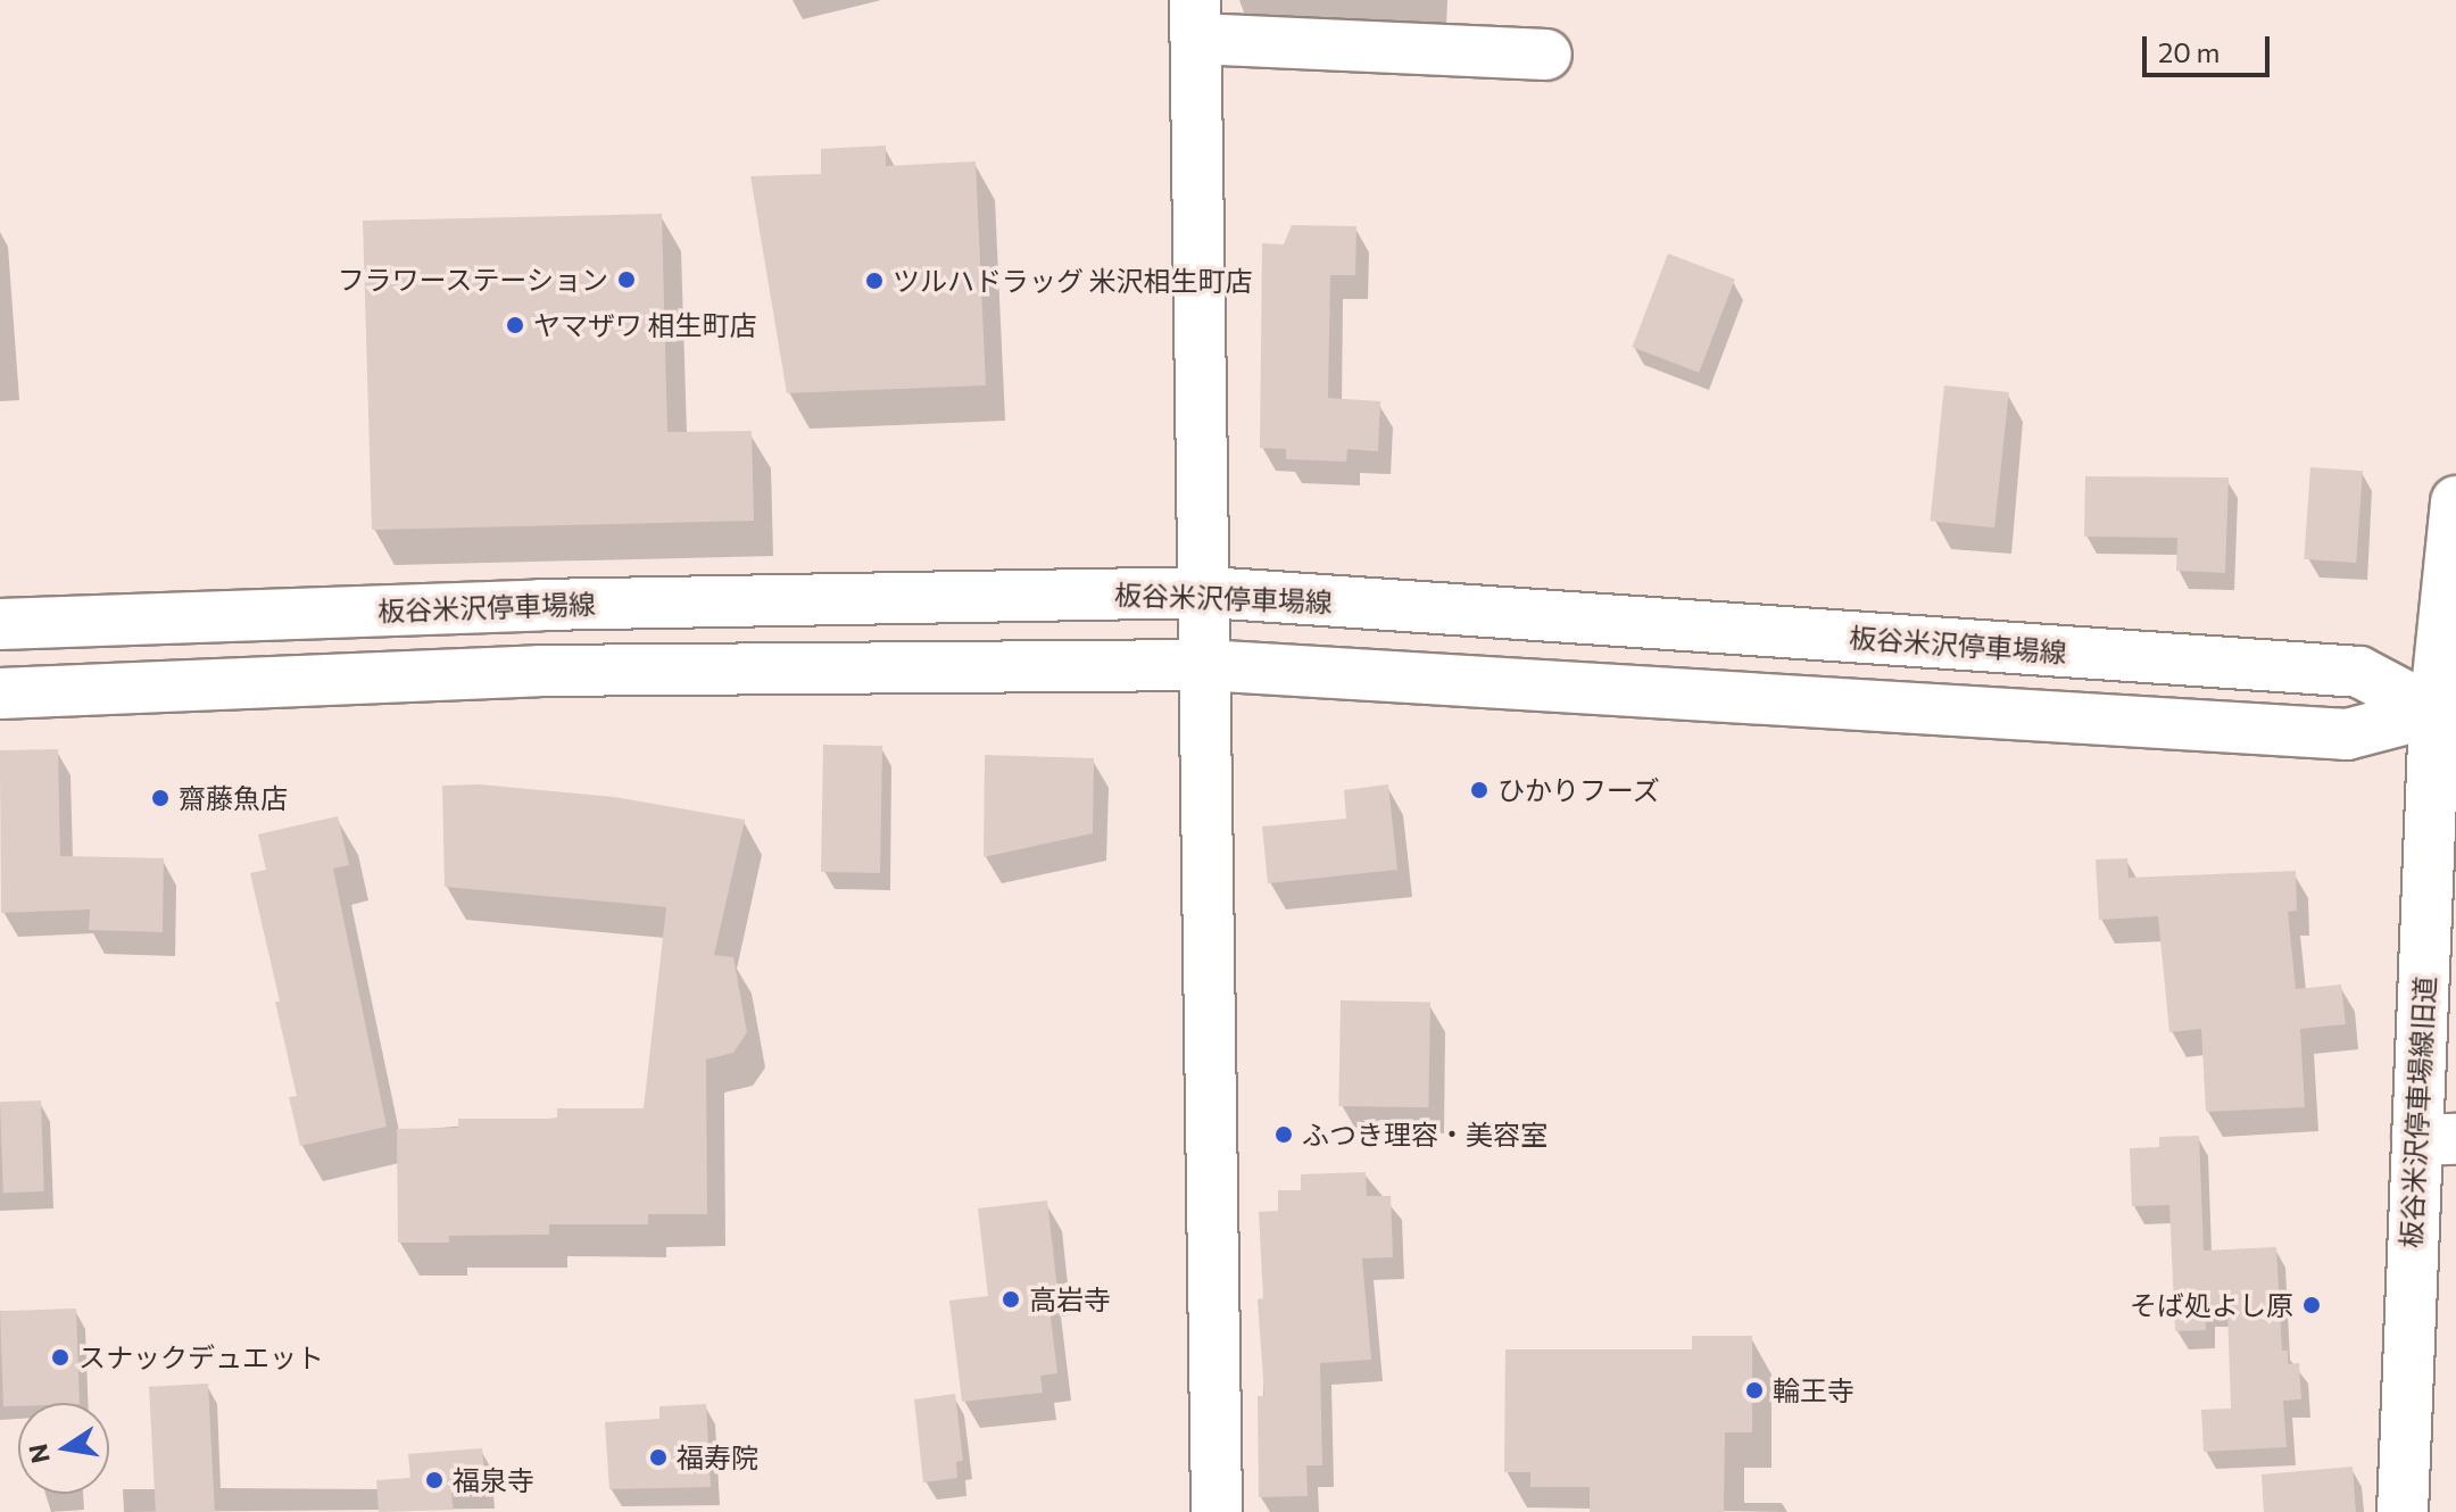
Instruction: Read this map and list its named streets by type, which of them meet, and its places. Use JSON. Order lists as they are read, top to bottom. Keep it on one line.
{"streets":{"main road":["板谷米沢停車場線","板谷米沢停車場線旧道"]},"crossings":[["板谷米沢停車場線","板谷米沢停車場線旧道"]],"places":["フラワーステーション","ツルハドラッグ 米沢相生町店","ヤマザワ 相生町店","ひかりフーズ","齋藤魚店","ふつき理容・美容室","高岩寺","そば処よし原","スナックデュエット","輪王寺","福寿院","福泉寺"],"scale_bar":"20 m","north":"left"}
